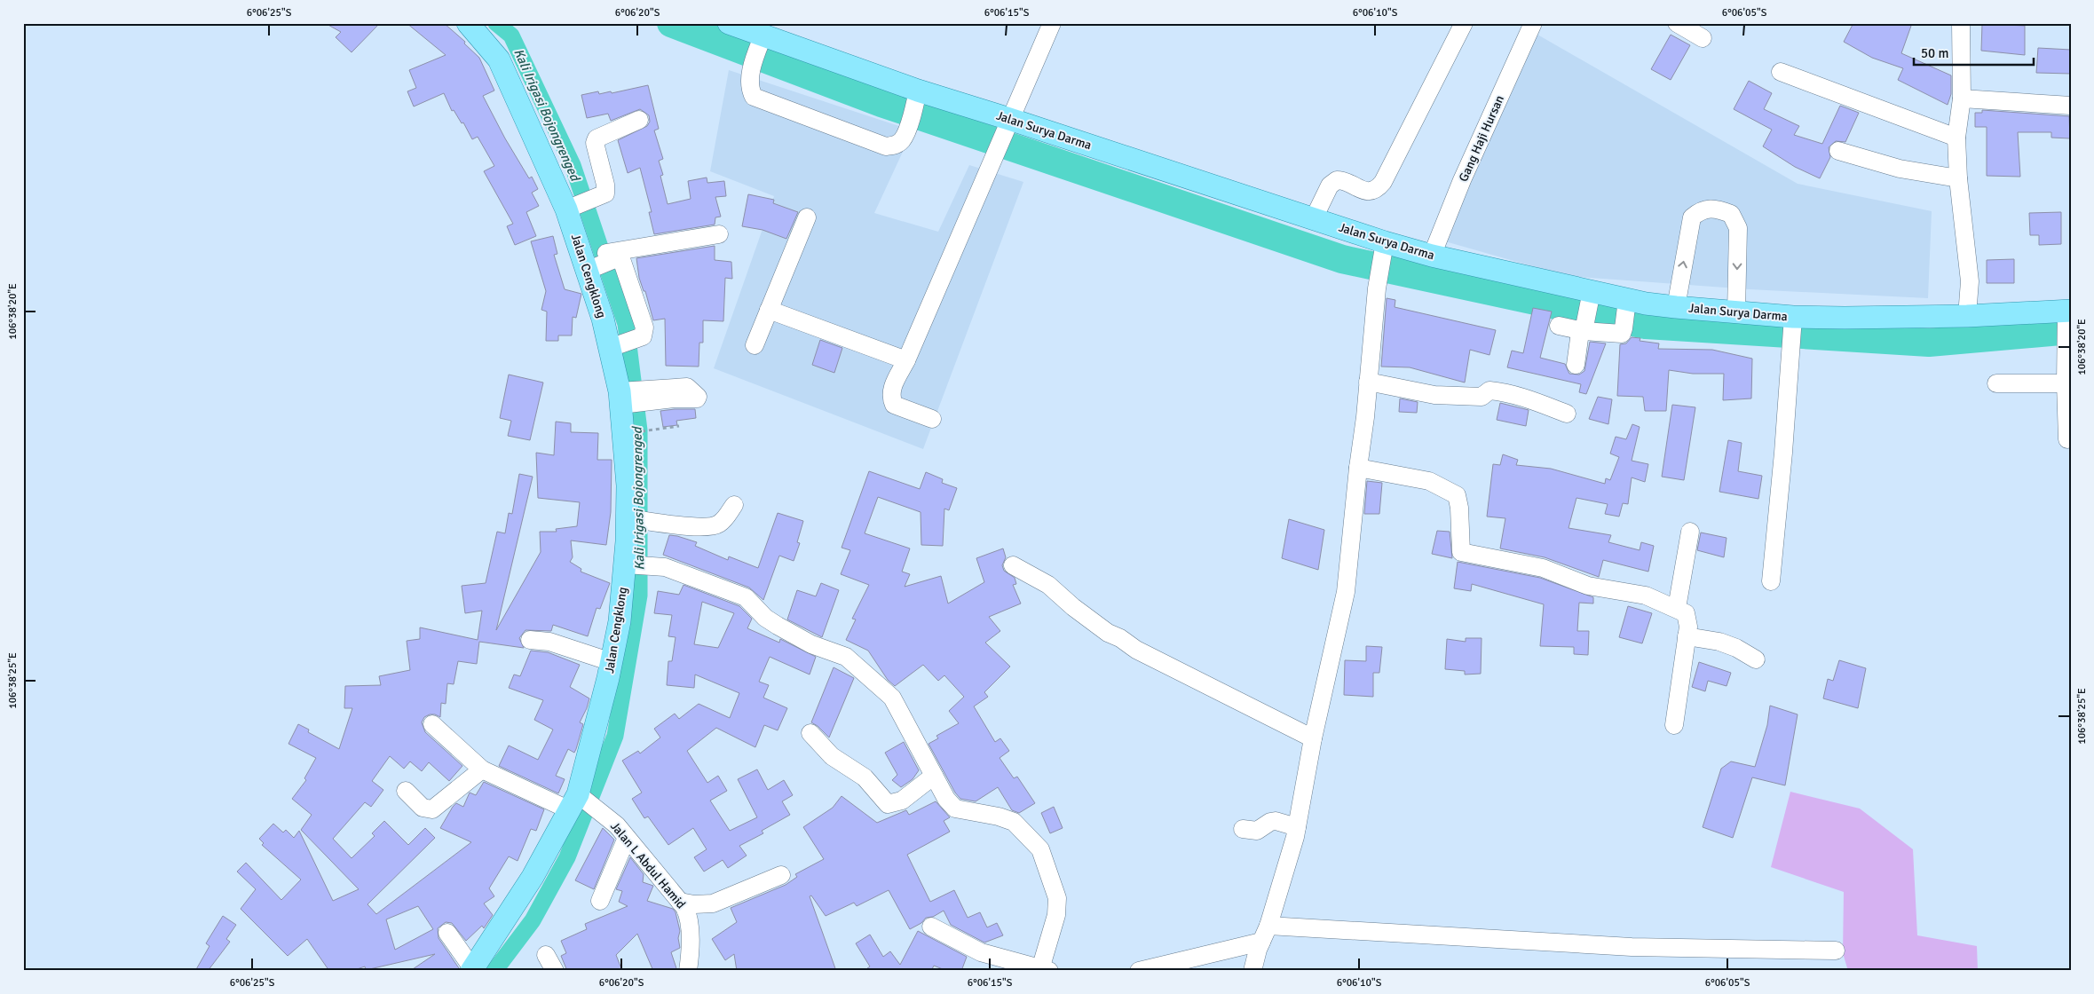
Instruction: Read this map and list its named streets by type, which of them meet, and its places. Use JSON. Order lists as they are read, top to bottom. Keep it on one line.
{"streets":{"main road":["Jalan Surya Darma","Jalan Cengklong"],"street":["Gang Haji Hursan","Jalan L Abdul Hamid"]},"crossings":[["Jalan Surya Darma","Gang Haji Hursan"],["Jalan Cengklong","Jalan L Abdul Hamid"]],"water":["Kali Irigasi Bojongrenged"],"scale_bar":"50 m","coordinates":["6°06'25\"S","6°06'20\"S","6°06'15\"S","6°06'10\"S","6°06'05\"S","106°38'20\"E","106°38'25\"E"]}
